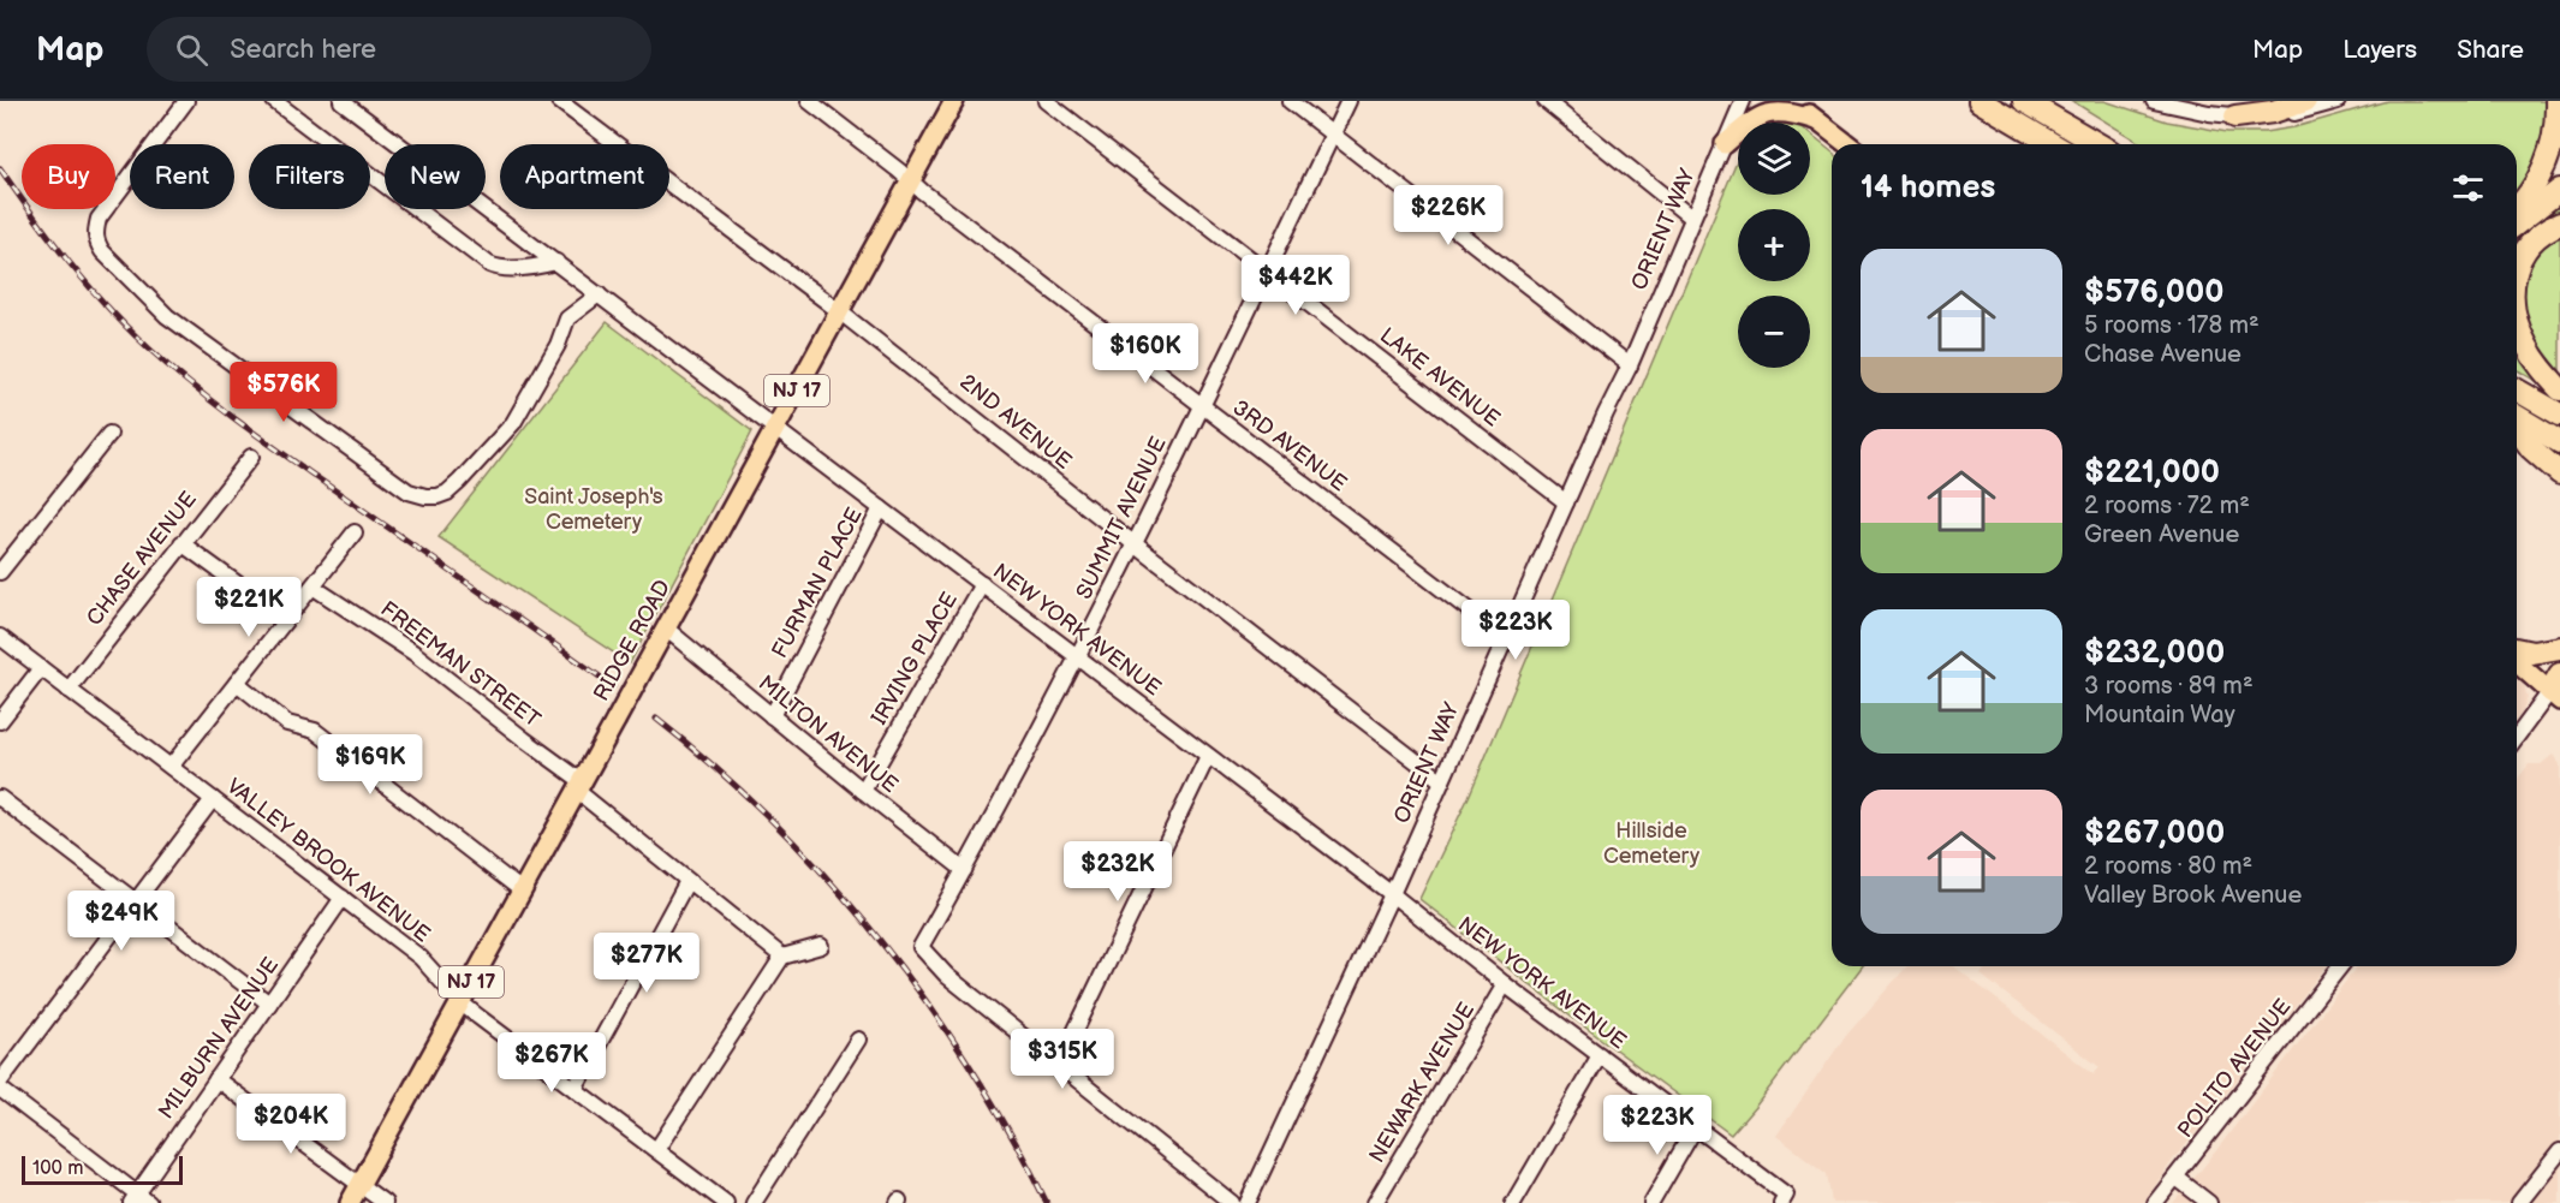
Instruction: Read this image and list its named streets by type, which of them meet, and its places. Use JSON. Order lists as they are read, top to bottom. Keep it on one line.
{"streets":{"main road":["NJ 17","RIDGE ROAD"],"street":["ORIENT WAY","LAKE AVENUE","2ND AVENUE","3RD AVENUE","SUMMIT AVENUE","CHASE AVENUE","FURMAN PLACE","NEW YORK AVENUE","IRVING PLACE","FREEMAN STREET","MILTON AVENUE","VALLEY BROOK AVENUE","MILBURN AVENUE","POLITO AVENUE","NEWARK AVENUE"]},"crossings":[["ORIENT WAY","LAKE AVENUE"],["ORIENT WAY","2ND AVENUE"],["ORIENT WAY","3RD AVENUE"],["ORIENT WAY","NEW YORK AVENUE"],["LAKE AVENUE","SUMMIT AVENUE"],["2ND AVENUE","SUMMIT AVENUE"],["2ND AVENUE","RIDGE ROAD"],["3RD AVENUE","SUMMIT AVENUE"],["3RD AVENUE","RIDGE ROAD"],["SUMMIT AVENUE","NEW YORK AVENUE"],["SUMMIT AVENUE","MILTON AVENUE"],["CHASE AVENUE","VALLEY BROOK AVENUE"],["FURMAN PLACE","NEW YORK AVENUE"],["FURMAN PLACE","MILTON AVENUE"],["NEW YORK AVENUE","RIDGE ROAD"],["NEW YORK AVENUE","IRVING PLACE"],["NEW YORK AVENUE","NEWARK AVENUE"],["RIDGE ROAD","FREEMAN STREET"],["RIDGE ROAD","MILTON AVENUE"],["RIDGE ROAD","VALLEY BROOK AVENUE"],["IRVING PLACE","MILTON AVENUE"],["VALLEY BROOK AVENUE","MILBURN AVENUE"]],"parks":["Saint Joseph's Cemetery","Hillside Cemetery"],"scale_bar":"100 m","page":{"header":"Map","search":"Search here","nav":["Map","Layers","Share"],"map_buttons":["+","−"],"chip":["Buy","Rent","Filters","New","Apartment"],"heading":"14 homes","price":["$226K","$442K","$160K","$576K","$221K","$223K","$169K","$232K","$249K","$277K","$315K","$267K","$204K","$223K"],"list":[{"name":"$576,000","note":"5 rooms · 178 m² · Chase Avenue"},{"name":"$221,000","note":"2 rooms · 72 m² · Green Avenue"},{"name":"$232,000","note":"3 rooms · 89 m² · Mountain Way"},{"name":"$267,000","note":"2 rooms · 80 m² · Valley Brook Avenue"}],"scale":"100 m"}}
